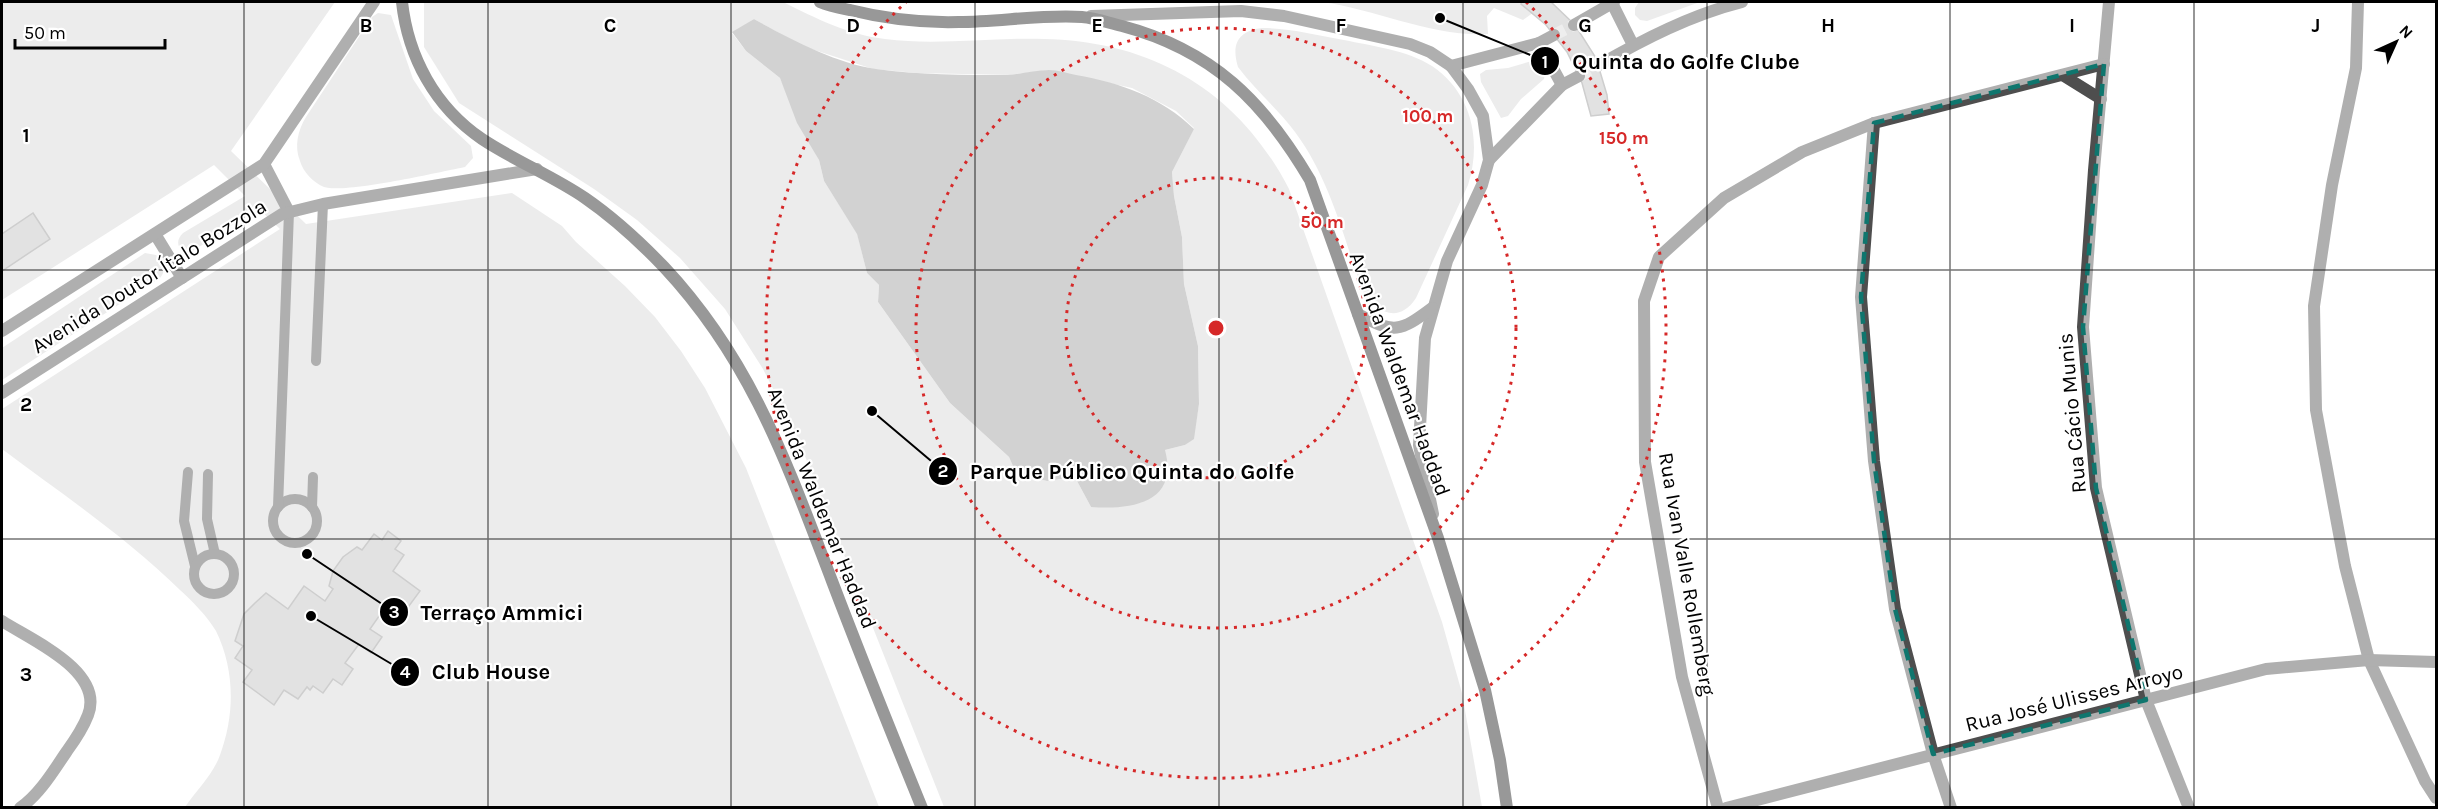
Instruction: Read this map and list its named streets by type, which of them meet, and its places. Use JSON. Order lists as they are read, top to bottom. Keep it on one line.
{"streets":{"main road":["Avenida Waldemar Haddad"],"street":["Avenida Doutor Ítalo Bozzola","Rua Cácio Munis","Rua Ivan Valle Rollemberg","Rua José Ulisses Arroyo"]},"crossings":[["Avenida Doutor Ítalo Bozzola","Avenida Waldemar Haddad"],["Rua Cácio Munis","Rua Ivan Valle Rollemberg"],["Rua Cácio Munis","Rua José Ulisses Arroyo"]],"places":["Quinta do Golfe Clube","Parque Público Quinta do Golfe","Terraço Ammici","Club House"],"scale_bar":"50 m","north":"top right","grid":{"columns":["B","C","D","E","F","G","H","I","J"],"rows":["1","2","3"]},"rings":["100 m","150 m","50 m"]}
